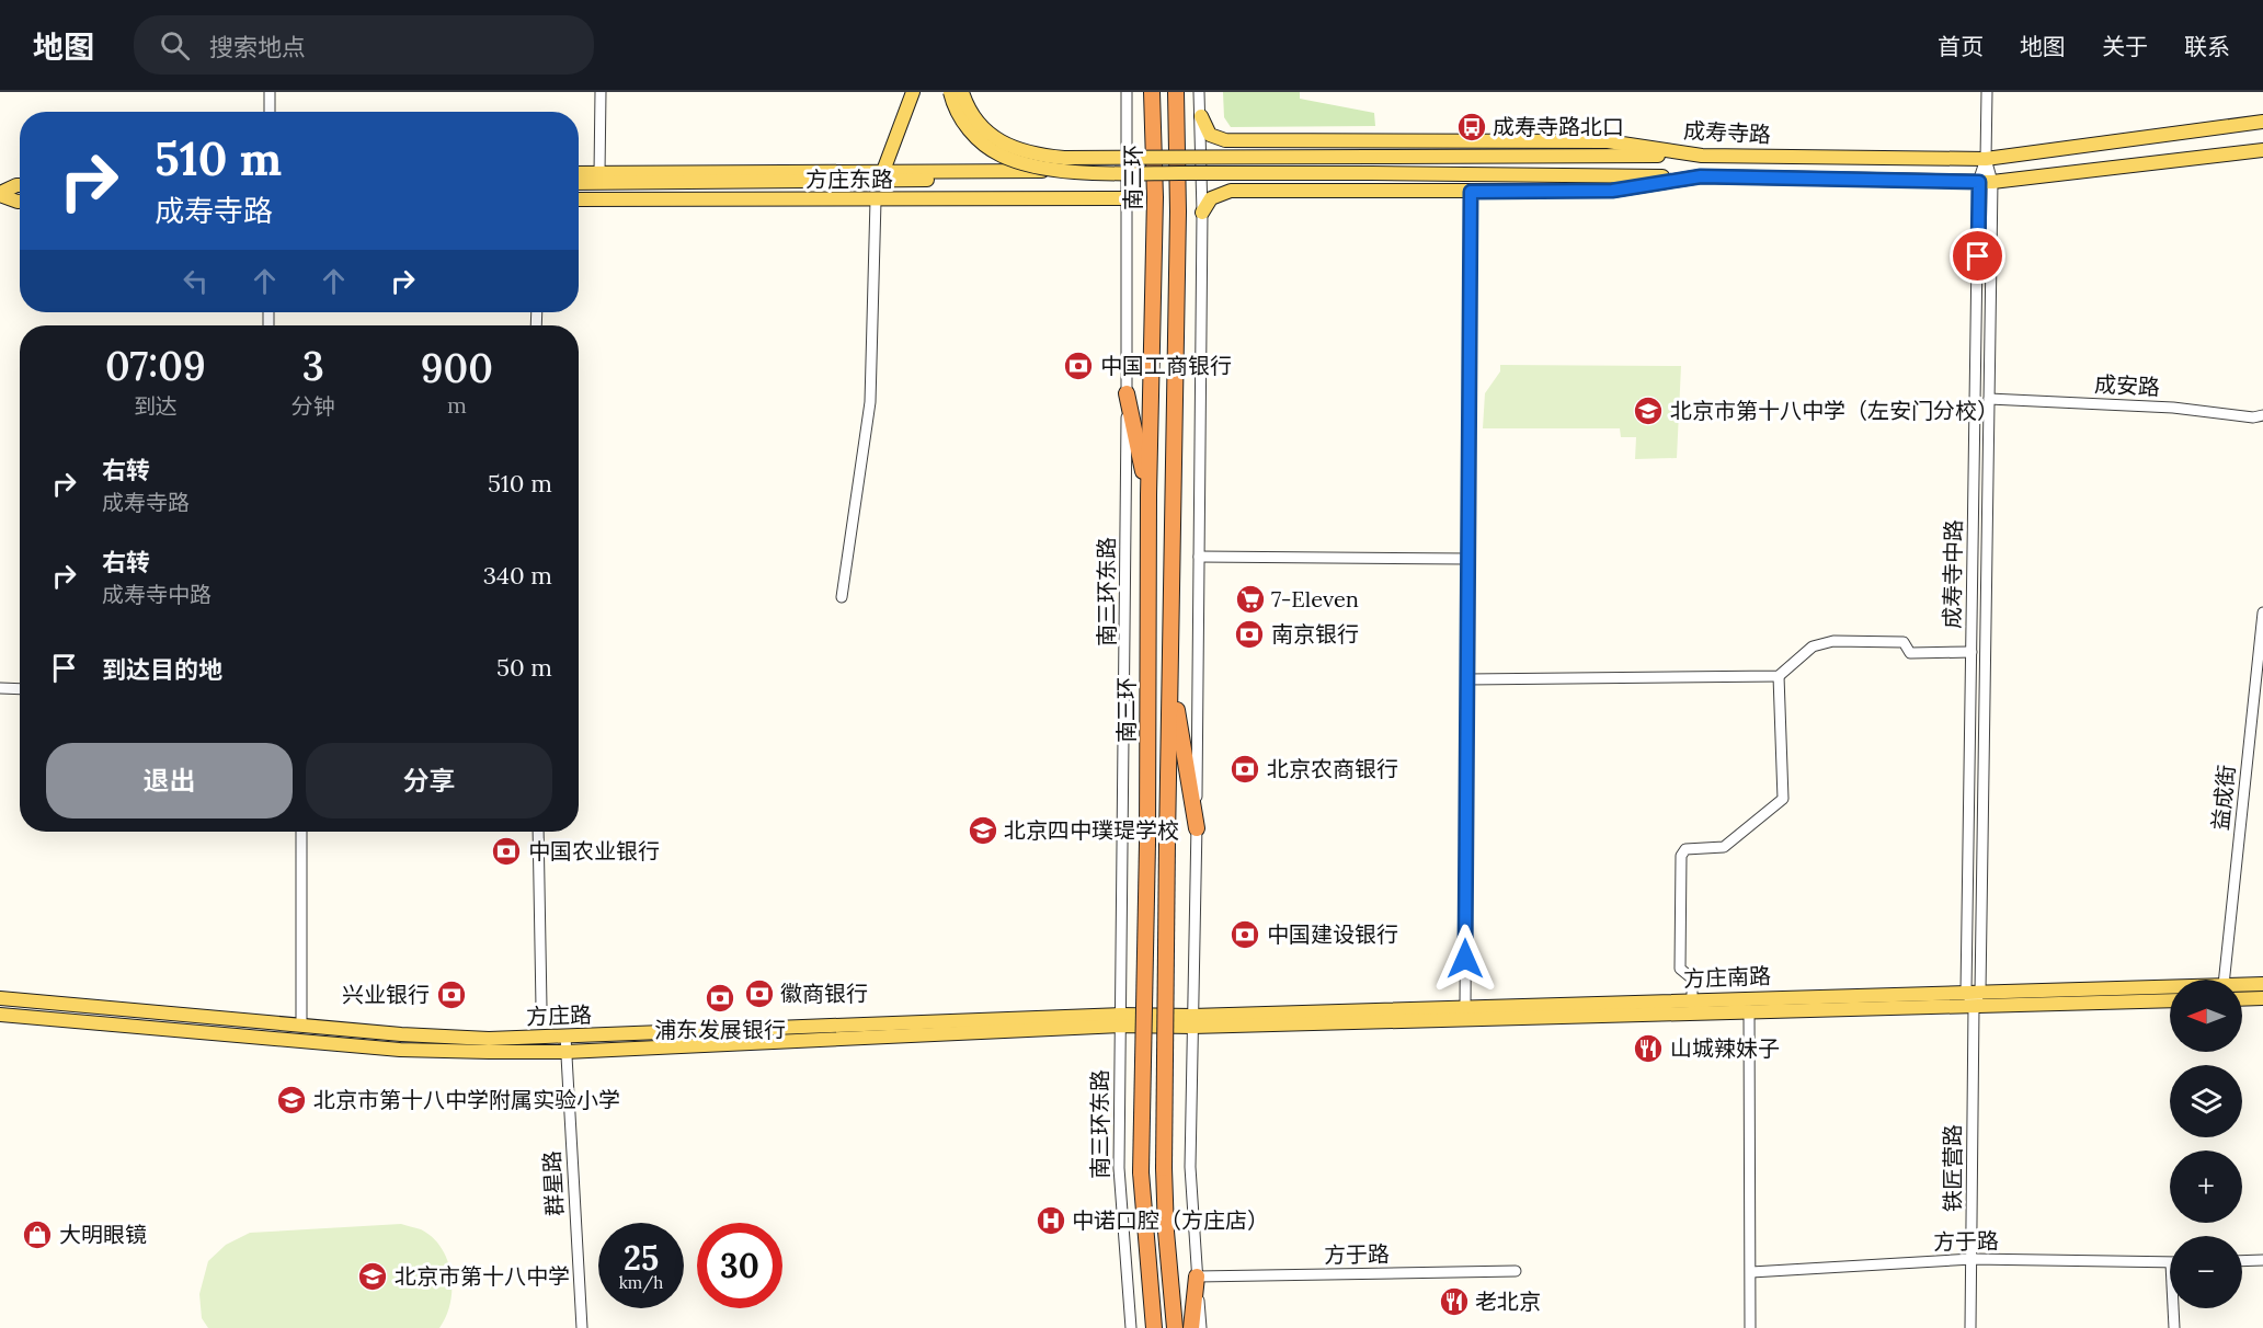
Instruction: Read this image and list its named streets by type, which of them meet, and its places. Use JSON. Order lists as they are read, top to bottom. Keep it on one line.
{"streets":{"highway":["南三环"],"main road":["成寿寺路","方庄东路","方庄南路","方庄路"],"street":["成安路","成寿寺中路","南三环东路","益成街","铁匠营路","群星路","方于路"]},"crossings":[["成寿寺路","成寿寺中路"],["方庄东路","南三环东路"],["成安路","成寿寺中路"],["成寿寺中路","方庄南路"],["成寿寺中路","铁匠营路"],["南三环东路","方庄路"],["方庄南路","铁匠营路"],["方庄路","群星路"],["铁匠营路","方于路"]],"places":{"bus stop":["成寿寺路北口"],"bank":["中国工商银行","南京银行","北京农商银行","中国农业银行","中国建设银行","徽商银行","兴业银行","浦东发展银行"],"school or university":["北京市第十八中学（左安门分校）","北京四中璞瑅学校","北京市第十八中学附属实验小学","北京市第十八中学"],"supermarket":["7-Eleven"],"restaurant":["山城辣妹子","老北京"],"hospital":["中诺口腔（方庄店）"],"shop":["大明眼镜"]},"north":"left","page":{"header":"地图","search":"搜索地点","nav":["首页","地图","关于","联系"],"turn":["510 m","成寿寺路"],"eta":["07:09","到达","3","分钟","900","m"],"list":[{"name":"右转","note":"成寿寺路","value":"510 m"},{"name":"右转","note":"成寿寺中路","value":"340 m"},{"name":"到达目的地","value":"50 m"}],"buttons":["退出","分享"],"map_buttons":["+","−"],"speed":"25 km/h","limit":"30"}}
